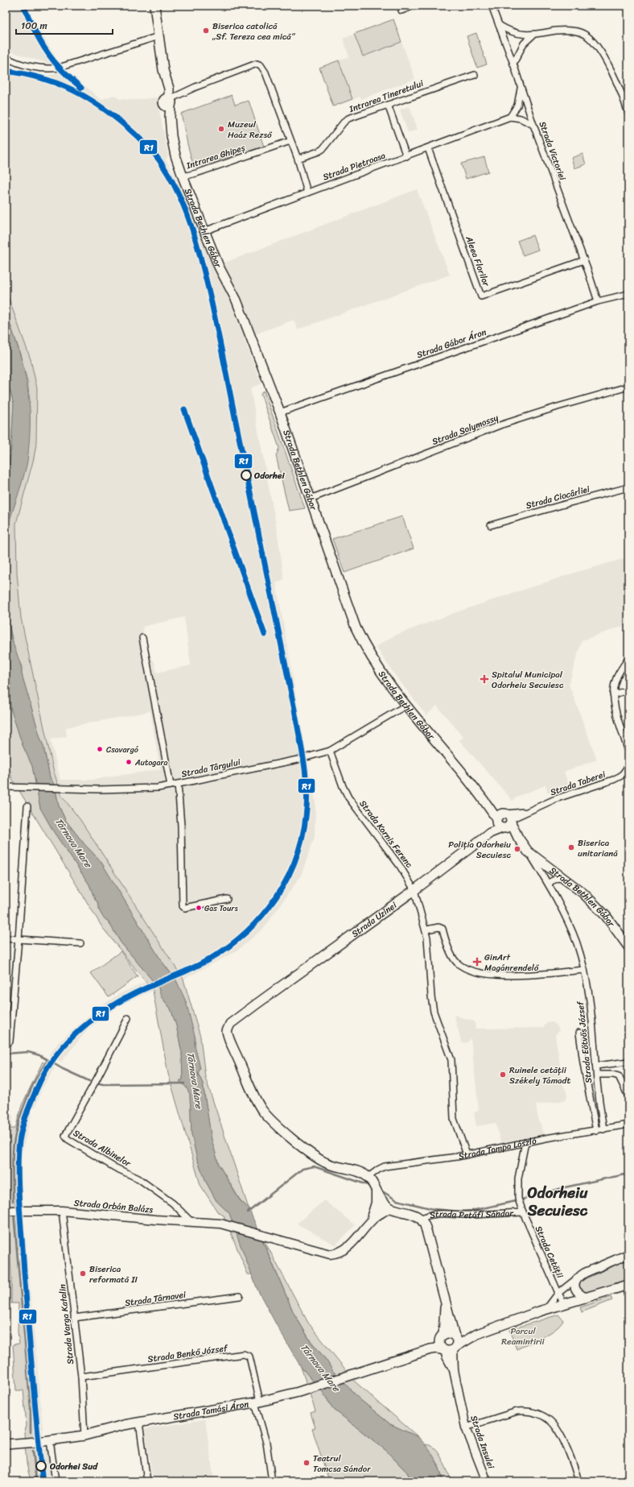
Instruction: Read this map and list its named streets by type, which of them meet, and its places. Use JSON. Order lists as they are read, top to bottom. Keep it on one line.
{"streets":{"main road":["Strada Bethlen Gábor","Strada Uzinei","Strada Orbán Balázs","Strada Tamási Áron","Strada Insulei"],"street":["Intrarea Tineretului","Strada Victoriei","Intrarea Ghipeș","Strada Pietroasa","Aleea Florilor","Strada Gábor Áron","Strada Solymossy","Strada Ciocârliei","Strada Târgului","Strada Taberei","Strada Kornis Ferenc","Strada Eötvös József","Strada Albinelor","Strada Tompa László","Strada Petőfi Sándor","Strada Cetății","Strada Târnavei","Strada Varga Katalin","Strada Benkő József"]},"crossings":[["Strada Victoriei","Aleea Florilor"],["Strada Victoriei","Strada Gábor Áron"],["Intrarea Ghipeș","Strada Bethlen Gábor"],["Strada Pietroasa","Strada Bethlen Gábor"],["Strada Pietroasa","Aleea Florilor"],["Strada Bethlen Gábor","Strada Gábor Áron"],["Strada Bethlen Gábor","Strada Solymossy"],["Strada Bethlen Gábor","Strada Târgului"],["Strada Bethlen Gábor","Strada Taberei"],["Strada Bethlen Gábor","Strada Eötvös József"],["Strada Târgului","Strada Kornis Ferenc"],["Strada Kornis Ferenc","Strada Uzinei"],["Strada Kornis Ferenc","Strada Tompa László"],["Strada Uzinei","Strada Tompa László"],["Strada Eötvös József","Strada Tompa László"],["Strada Albinelor","Strada Orbán Balázs"],["Strada Tompa László","Strada Cetății"],["Strada Orbán Balázs","Strada Varga Katalin"],["Strada Petőfi Sándor","Strada Cetății"],["Strada Cetății","Strada Tamási Áron"],["Strada Târnavei","Strada Varga Katalin"],["Strada Varga Katalin","Strada Benkő József"],["Strada Varga Katalin","Strada Tamási Áron"],["Strada Benkő József","Strada Tamási Áron"],["Strada Tamási Áron","Strada Insulei"]],"districts":["Odorheiu Secuiesc"],"water":["Târnava Mare"],"parks":["Parcul Reamintirii"],"places":{"other":["Biserica catolică „Sf. Tereza cea mică”","Muzeul Haáz Rezső","Odorhei","Csavargó","Autogara","Biserica unitariană","Poliția Odorheiu Secuiesc","Gas Tours","Ruinele cetății Székely Támadt","Biserica reformată II","Teatrul Tomcsa Sándor","Odorhei Sud"],"health":["Spitalul Municipal Odorheiu Secuiesc","GinArt Magánrendelő"]},"lines":["transit line R1"],"scale_bar":"100 m"}
